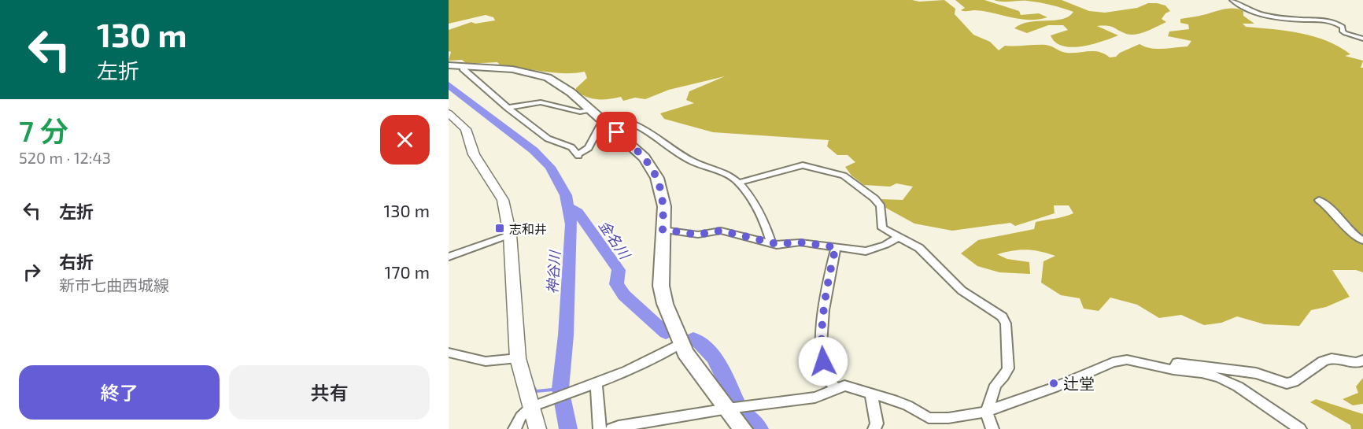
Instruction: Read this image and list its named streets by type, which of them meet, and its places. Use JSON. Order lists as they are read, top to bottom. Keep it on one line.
{"water":["金名川","神谷川"],"places":{"transit":["志和井"],"other":["辻堂"]},"page":{"turn":["130 m","左折"],"heading":["7 分","520 m · 12:43"],"list":[{"name":"左折","value":"130 m"},{"name":"右折","note":"新市七曲西城線","value":"170 m"}],"buttons":["終了","共有"]}}
